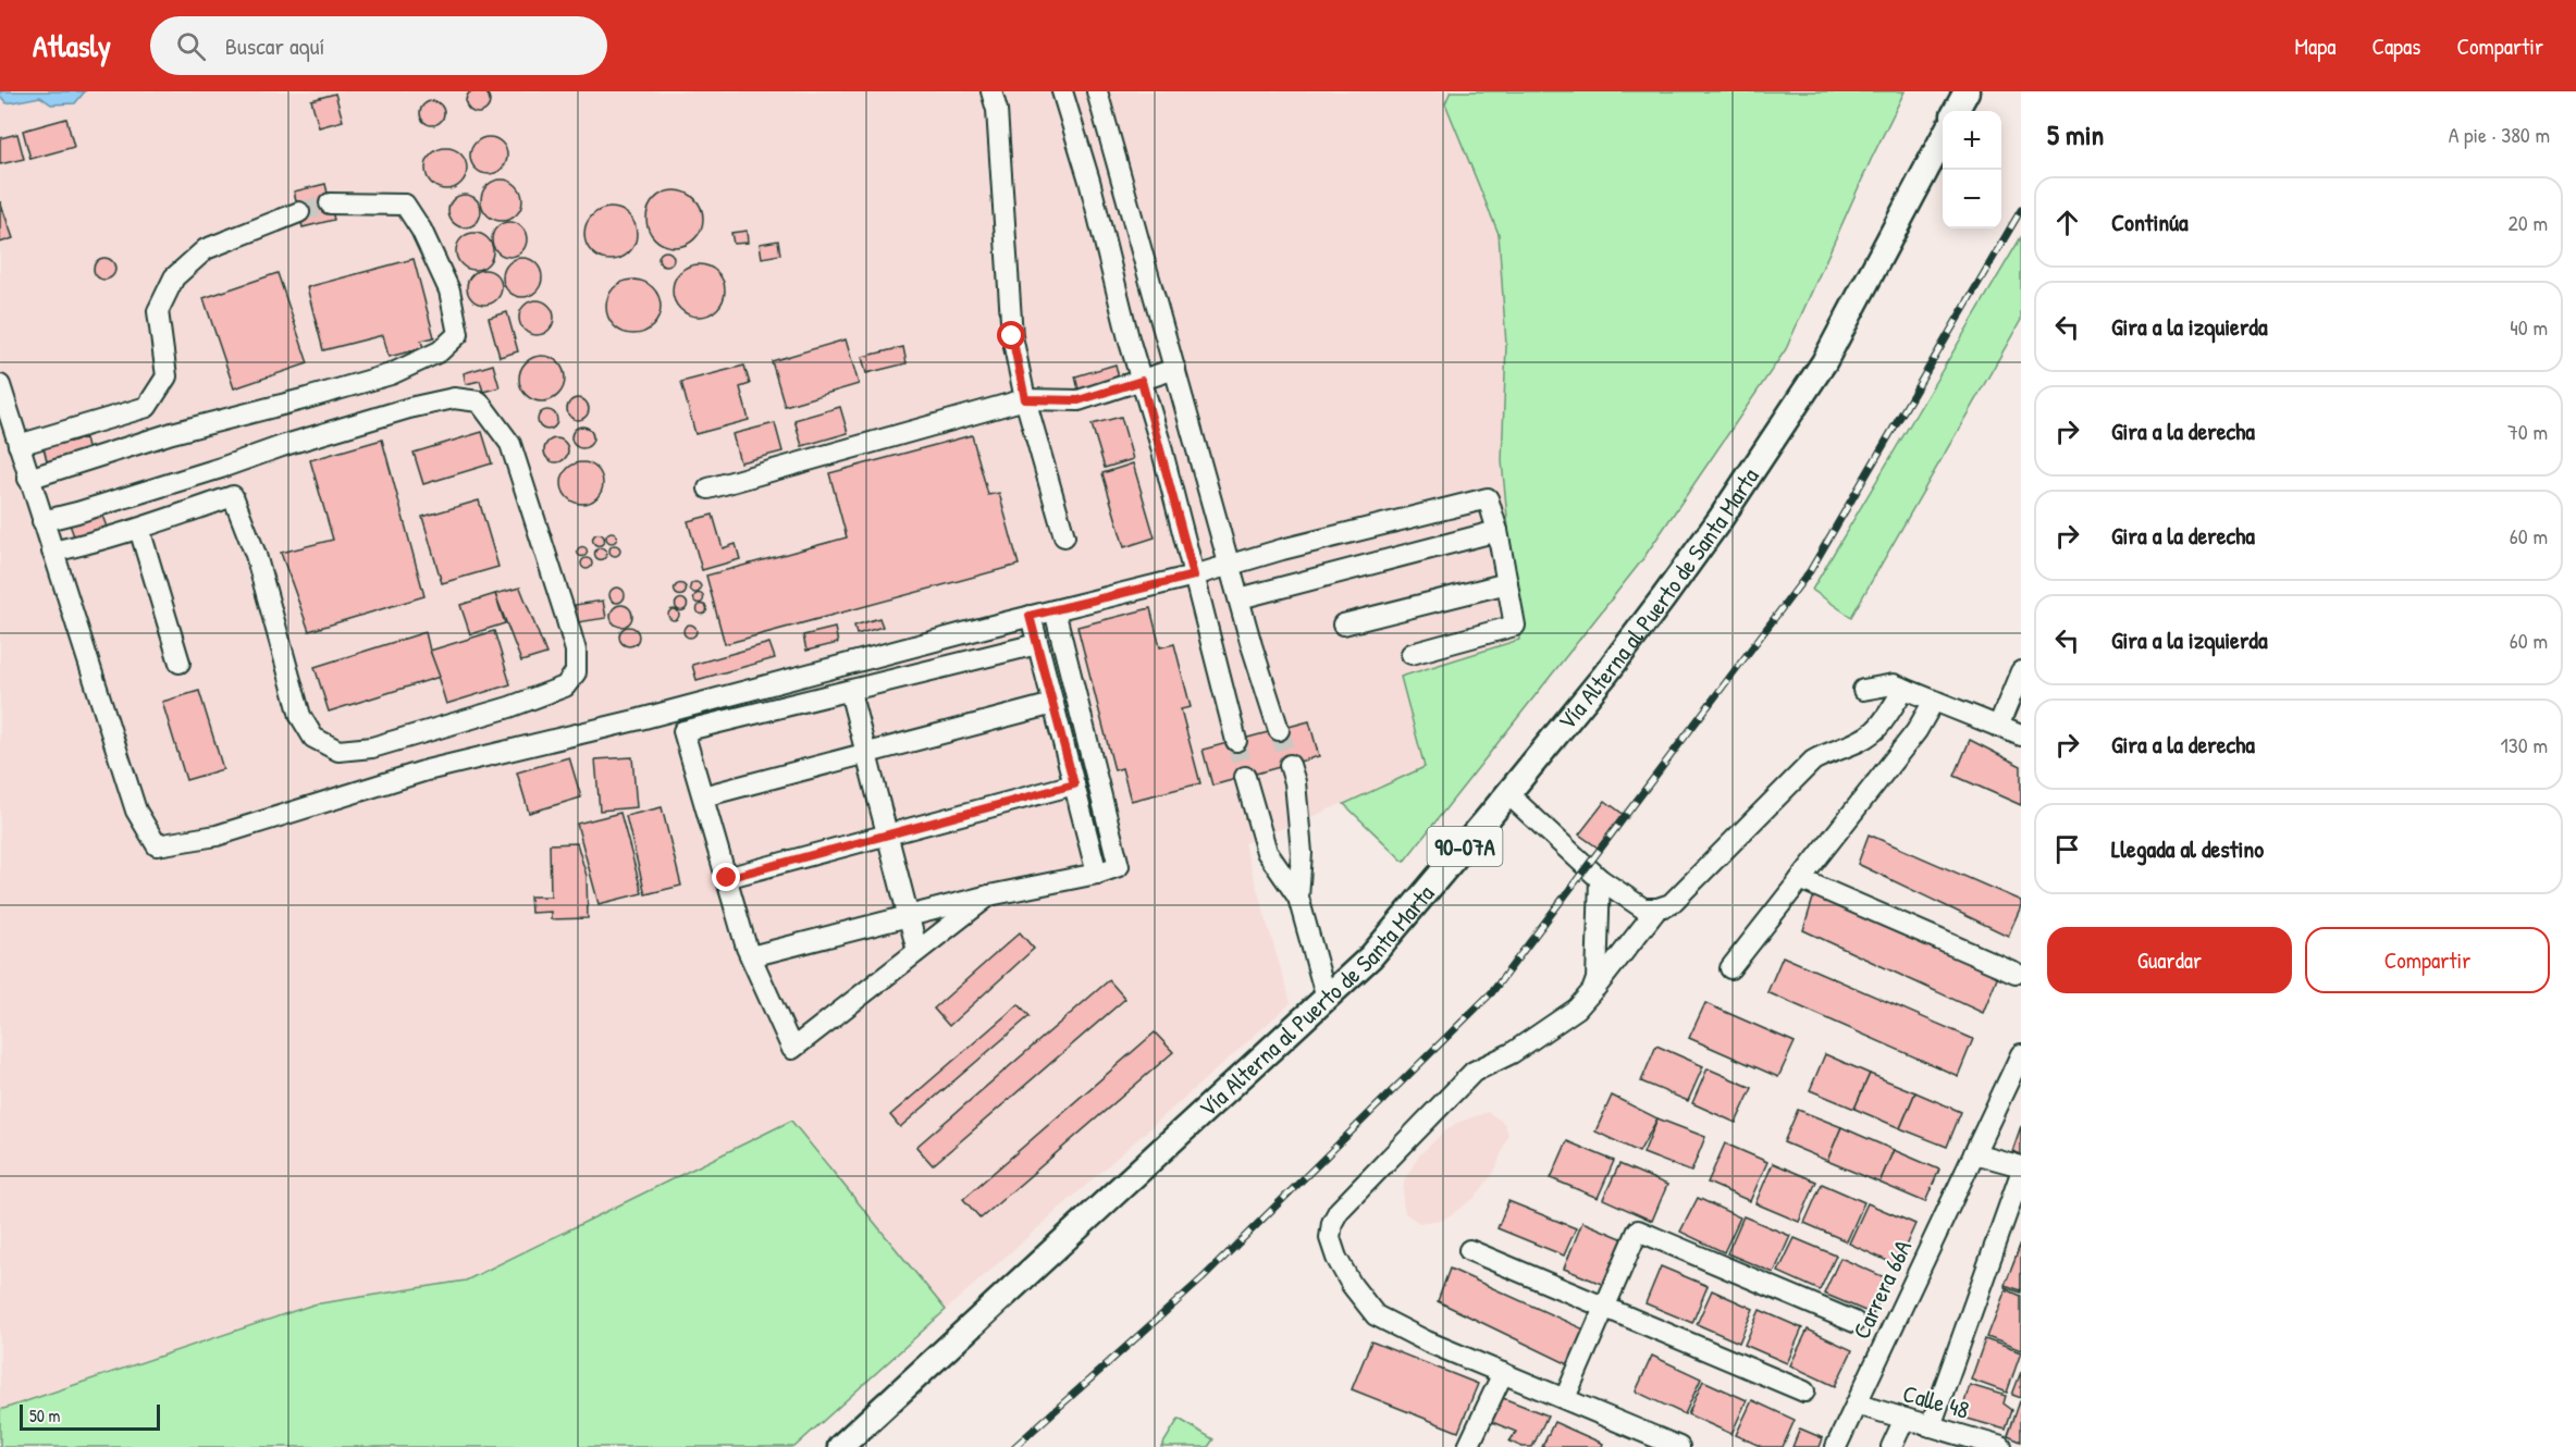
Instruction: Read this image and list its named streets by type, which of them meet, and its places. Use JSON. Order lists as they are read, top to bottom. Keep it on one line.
{"streets":{"main road":["Vía Alterna al Puerto de Santa Marta","90-07A"],"street":["Carrera 66A","Calle 48"]},"crossings":[["Carrera 66A","Calle 48"]],"scale_bar":"50 m","page":{"header":"Atlasly","search":"Buscar aquí","nav":["Mapa","Capas","Compartir"],"heading":["5 min","A pie · 380 m"],"map_buttons":["+","−"],"list":[["Continúa","20 m"],["Gira a la izquierda","40 m"],["Gira a la derecha","70 m"],["Gira a la derecha","60 m"],["Gira a la izquierda","60 m"],["Gira a la derecha","130 m"],"Llegada al destino"],"buttons":["Guardar","Compartir"],"scale":"50 m"}}
